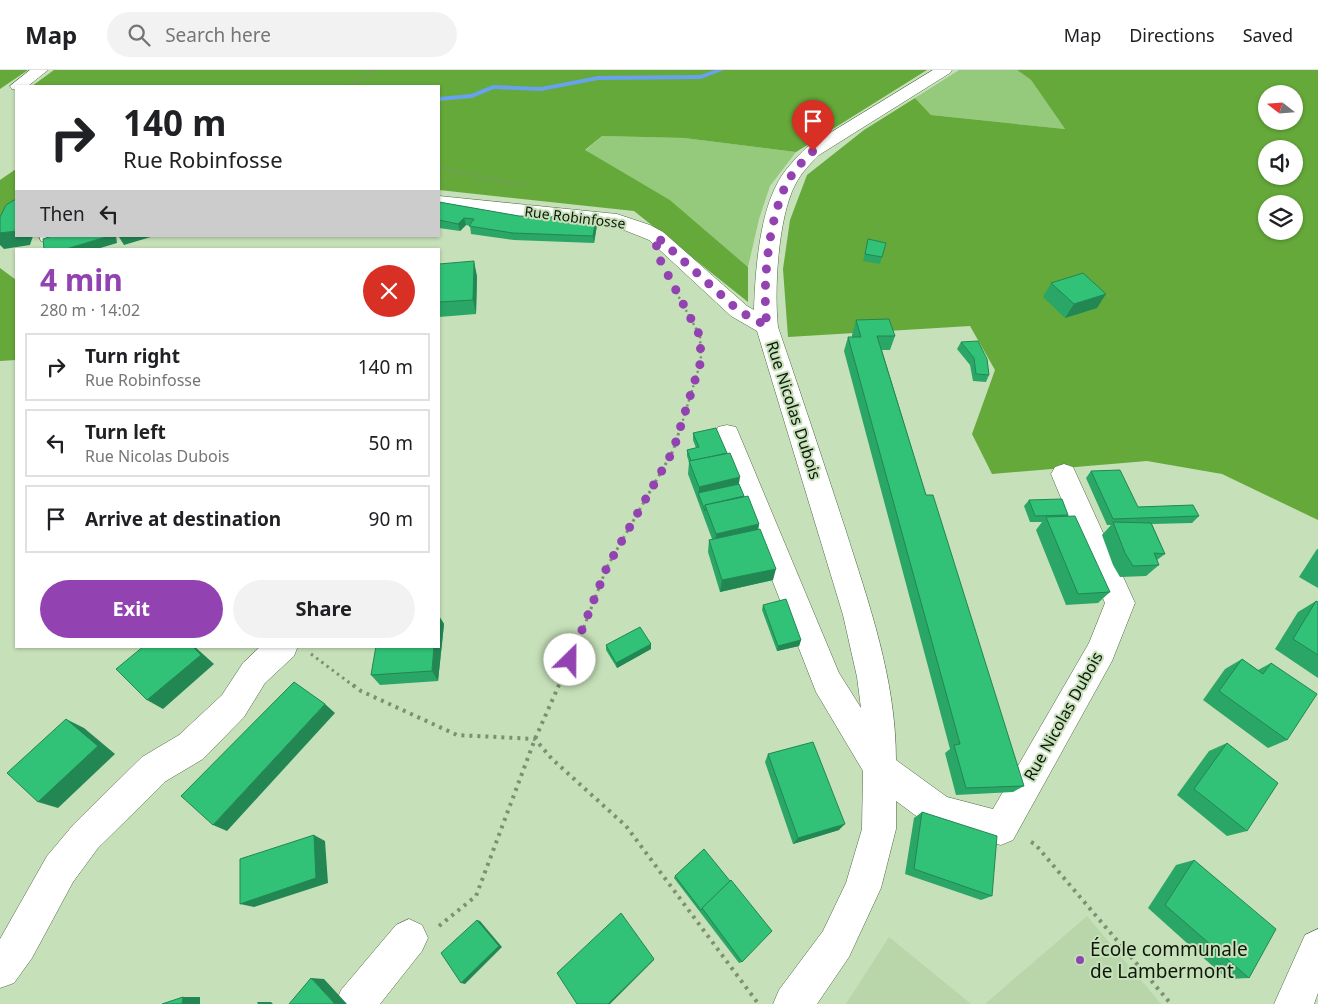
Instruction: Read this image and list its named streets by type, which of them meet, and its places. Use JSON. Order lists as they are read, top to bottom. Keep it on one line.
{"streets":{"street":["Rue Robinfosse","Rue Nicolas Dubois"]},"crossings":[["Rue Robinfosse","Rue Nicolas Dubois"]],"places":["École communale de Lambermont"],"north":"left","page":{"header":"Map","search":"Search here","nav":["Map","Directions","Saved"],"turn":["140 m","Rue Robinfosse"],"then":"Then","heading":["4 min","280 m · 14:02"],"list":[{"name":"Turn right","note":"Rue Robinfosse","value":"140 m"},{"name":"Turn left","note":"Rue Nicolas Dubois","value":"50 m"},{"name":"Arrive at destination","value":"90 m"}],"buttons":["Exit","Share"]}}
